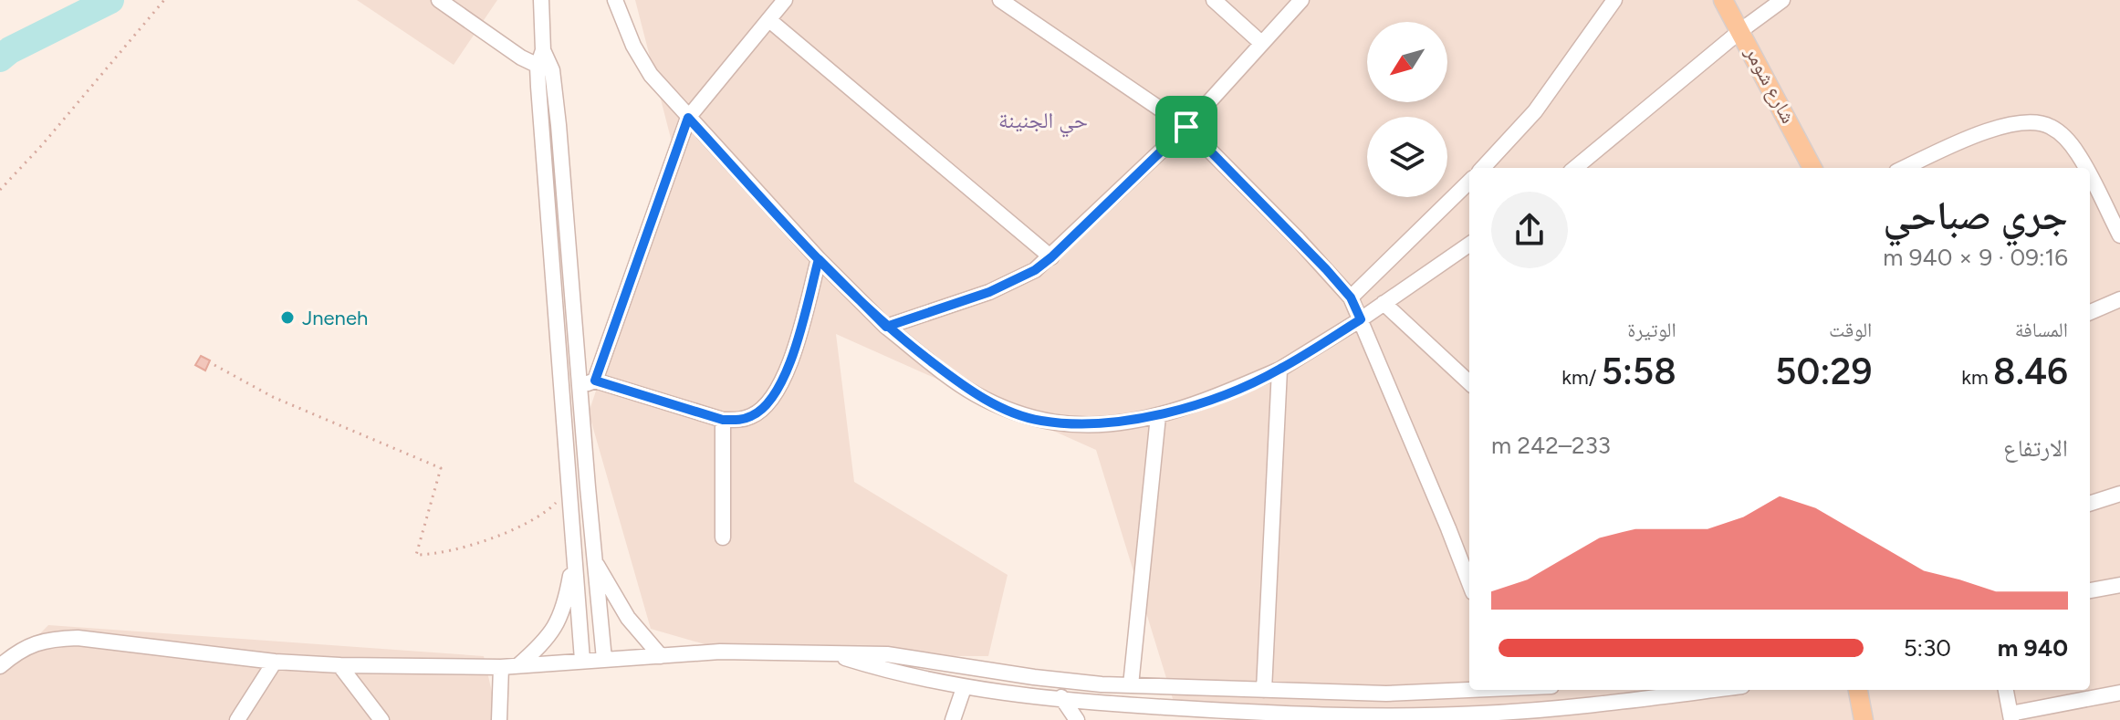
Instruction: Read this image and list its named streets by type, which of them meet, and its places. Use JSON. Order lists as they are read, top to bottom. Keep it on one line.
{"streets":{"main road":["شارع شومر"]},"districts":["حي الجنينة"],"places":["Jneneh"],"north":"bottom left","page":{"heading":["جري صباحي","09:16 · 9 × 940 m"],"stats":[["المسافة","8.46 km"],["الوقت","50:29"],["الوتيرة","5:58 /km"]],"chart":["الارتفاع","233–242 m"],"list":[{"name":"940 m","note":"5:30"}]}}
